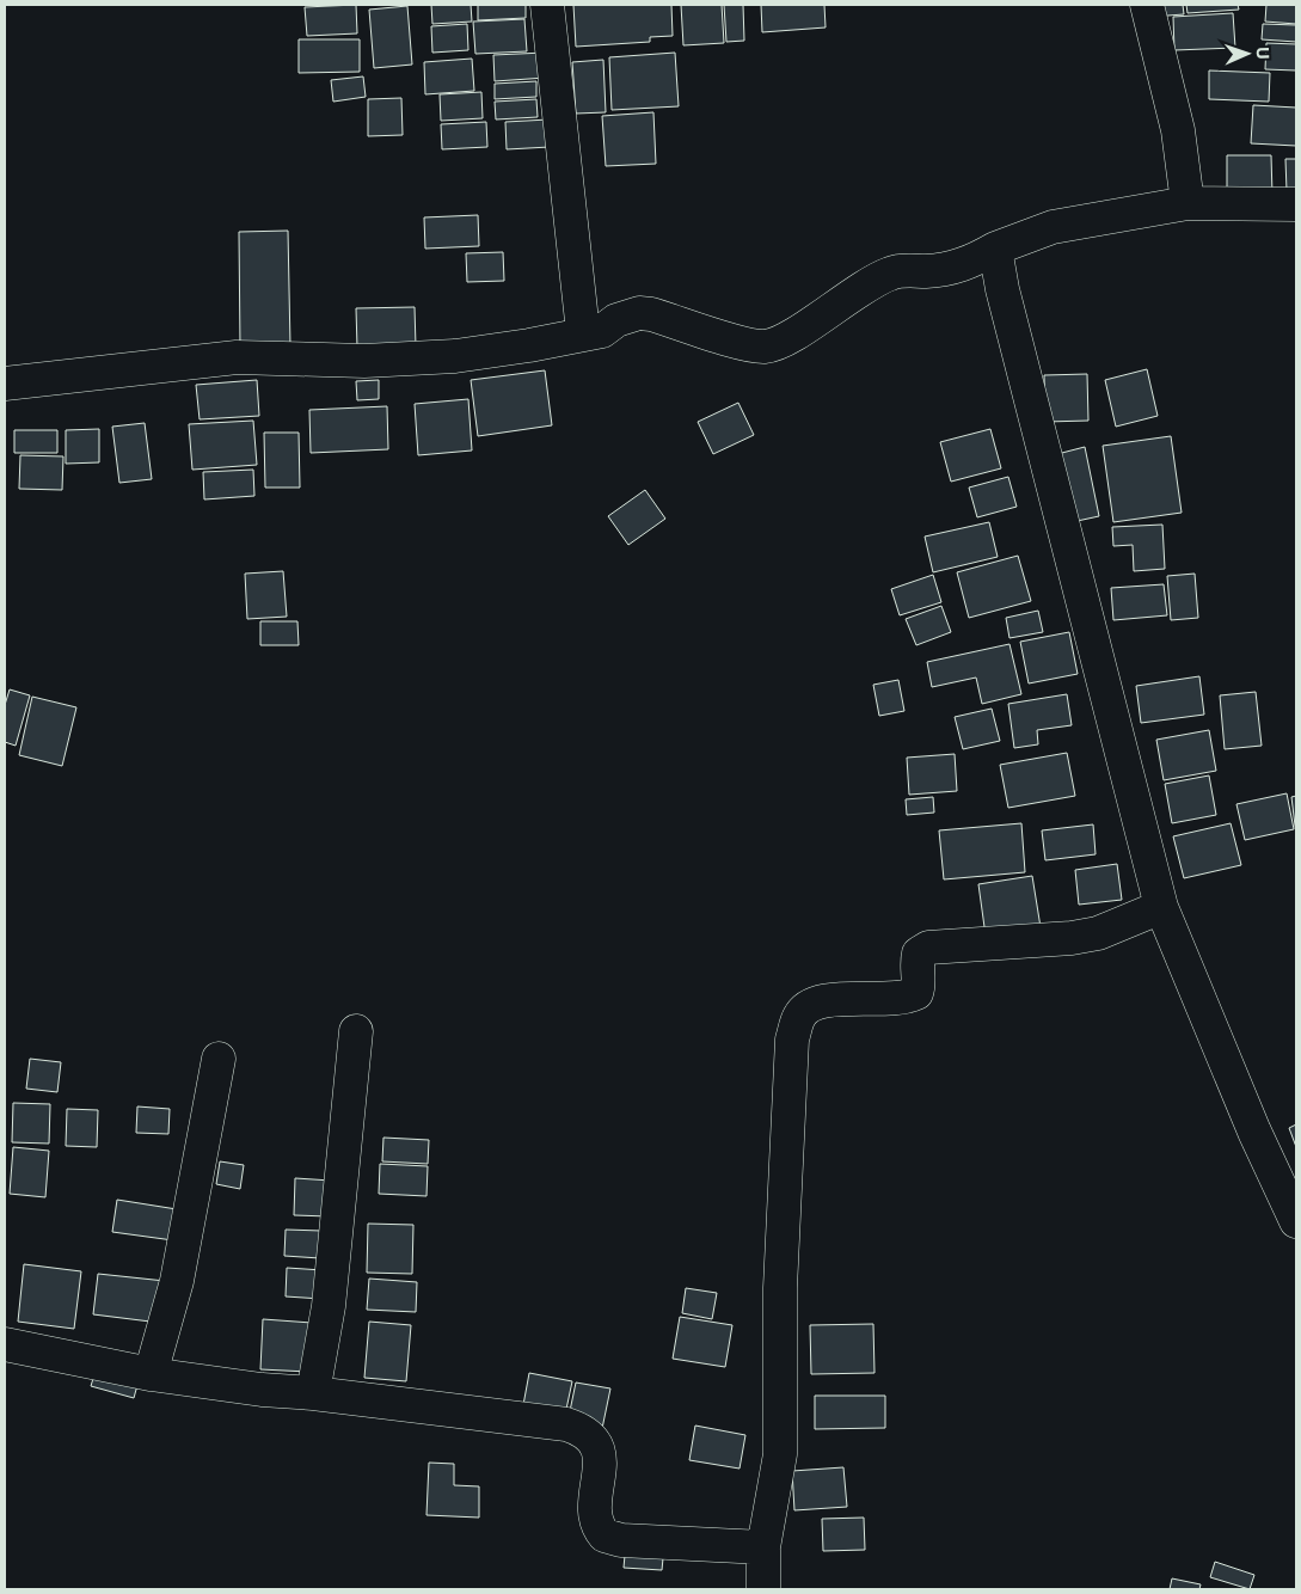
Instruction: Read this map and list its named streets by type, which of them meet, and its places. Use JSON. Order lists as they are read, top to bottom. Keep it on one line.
{"north":"right"}
